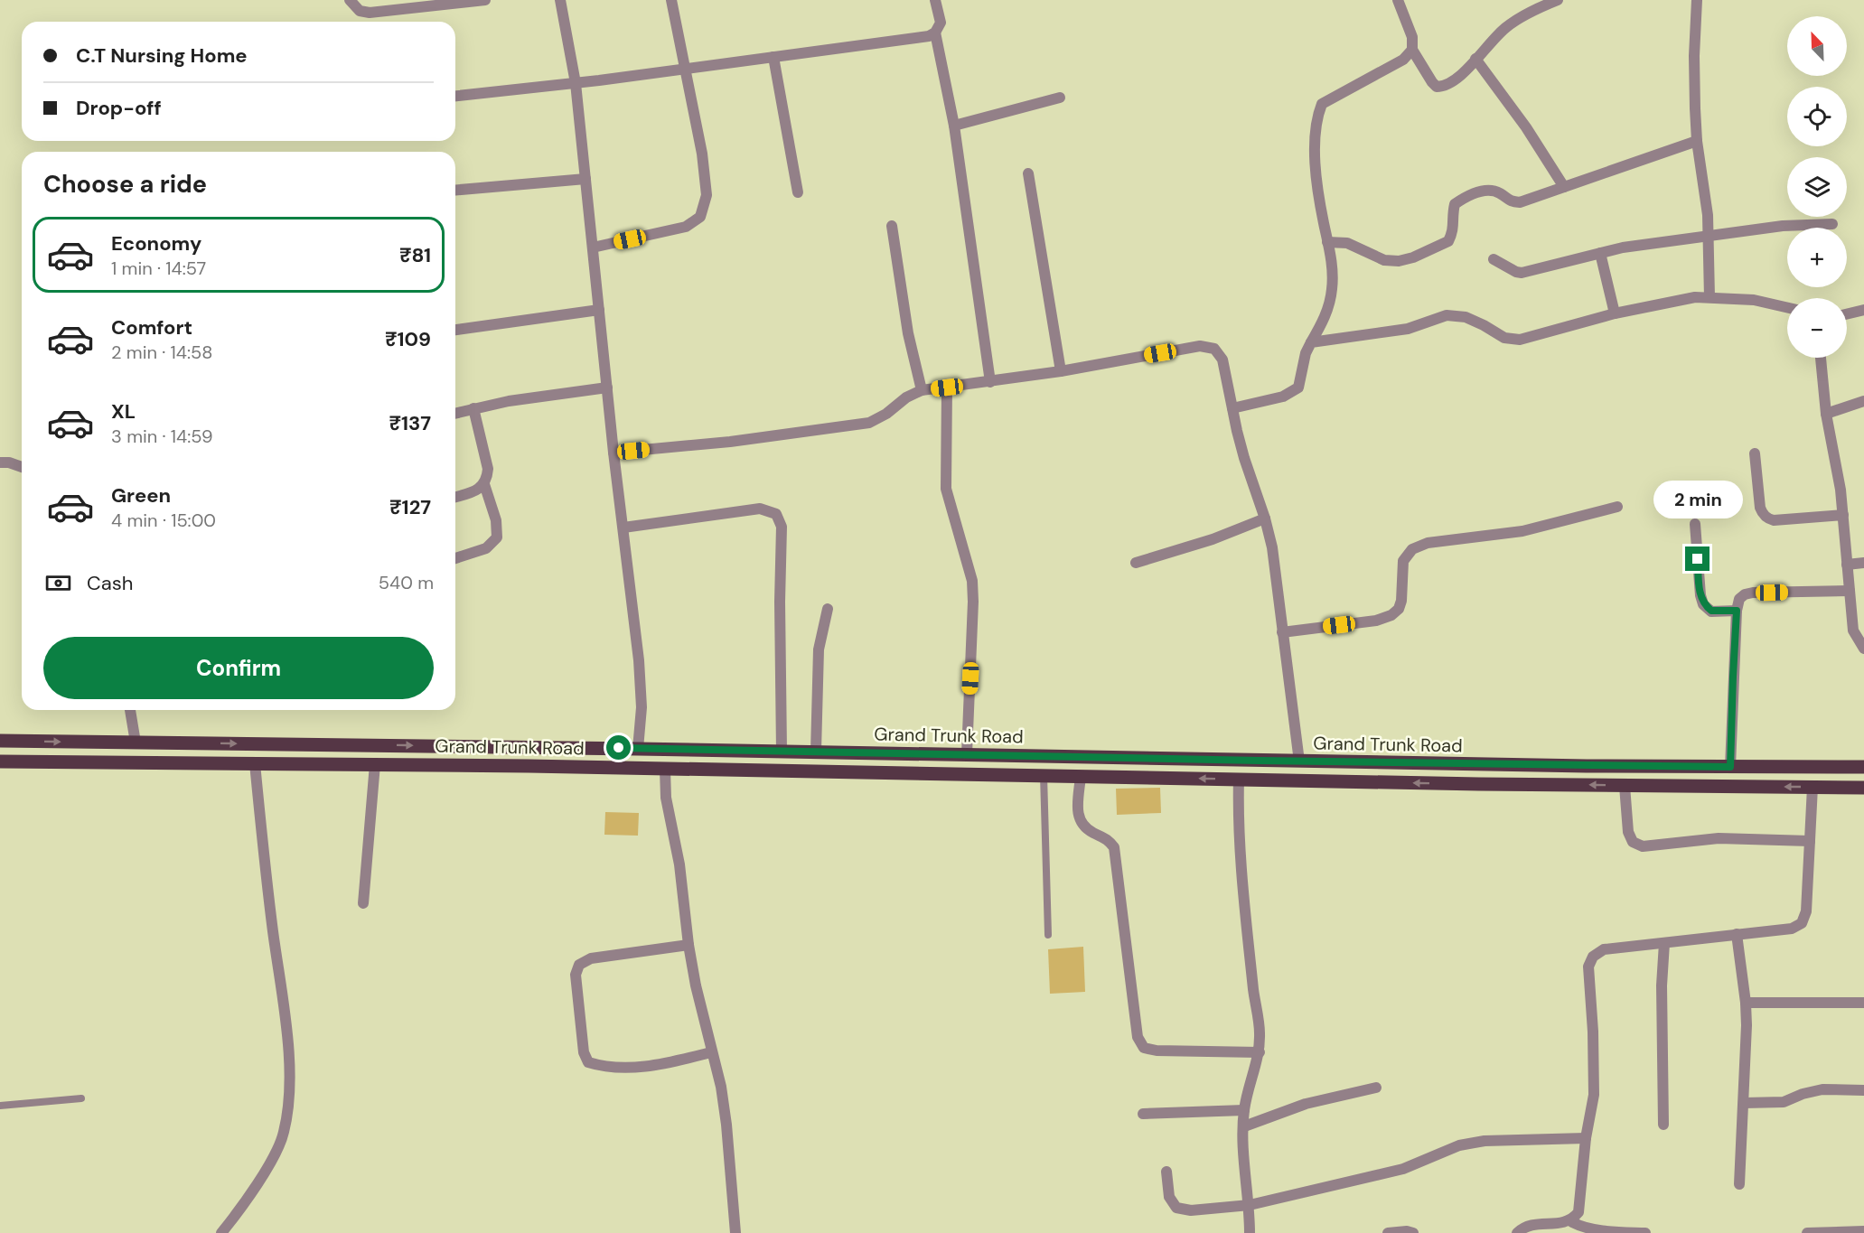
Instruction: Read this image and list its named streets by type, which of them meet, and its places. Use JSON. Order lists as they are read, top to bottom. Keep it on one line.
{"streets":{"main road":["Grand Trunk Road"]},"north":"top left","page":{"map_buttons":["+","−"],"banner":["C.T Nursing Home","Drop-off"],"heading":"Choose a ride","list":[{"name":"Economy","note":"1 min · 14:57","value":"₹81"},{"name":"Comfort","note":"2 min · 14:58","value":"₹109"},{"name":"XL","note":"3 min · 14:59","value":"₹137"},{"name":"Green","note":"4 min · 15:00","value":"₹127"}],"bubble":"2 min","pay":["Cash","540 m"],"buttons":"Confirm"}}
